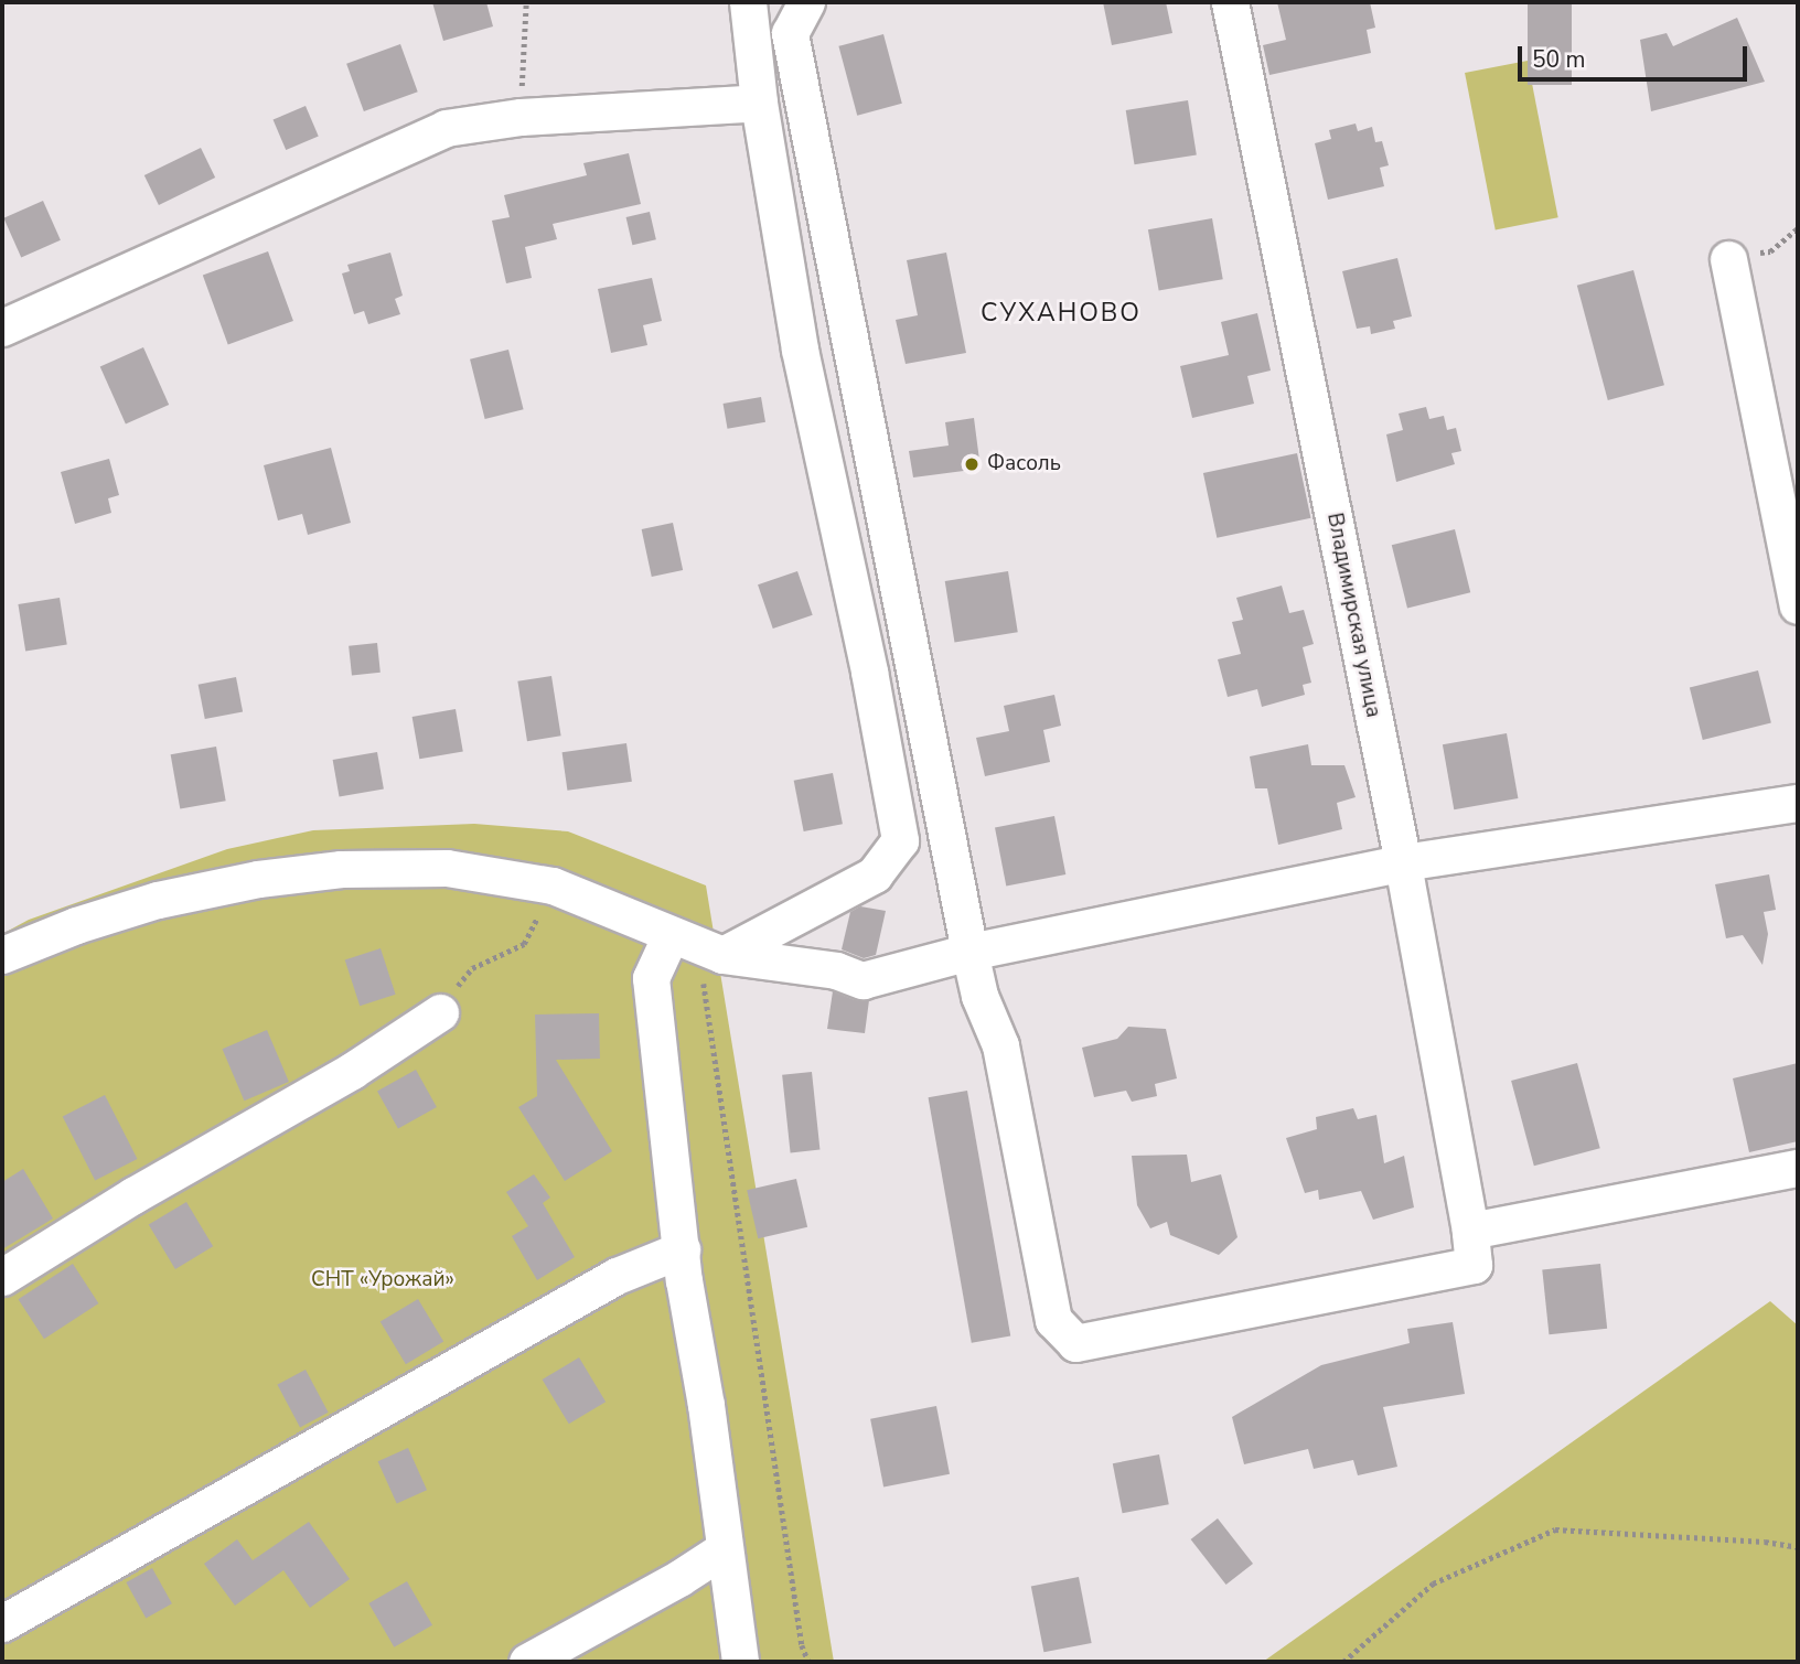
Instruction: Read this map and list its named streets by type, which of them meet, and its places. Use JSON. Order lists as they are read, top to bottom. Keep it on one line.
{"streets":{"street":["Владимирская улица"]},"districts":["СУХАНОВО"],"parks":["СНТ «Урожай»"],"places":["Фасоль"],"scale_bar":"50 m"}
